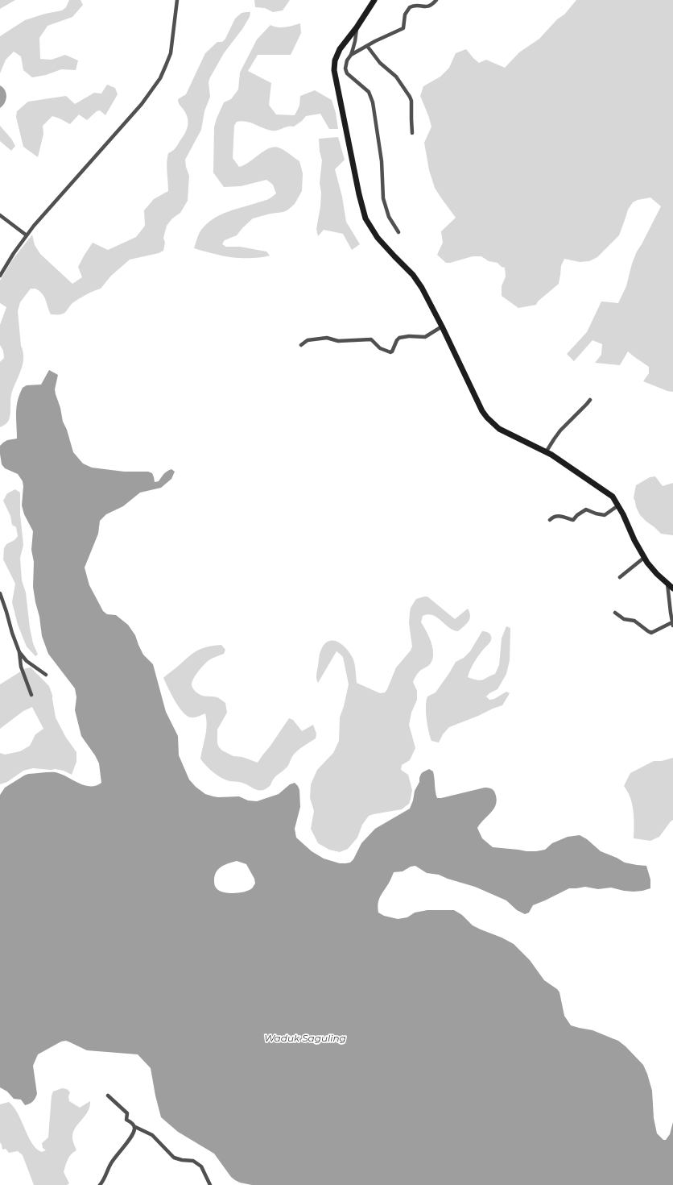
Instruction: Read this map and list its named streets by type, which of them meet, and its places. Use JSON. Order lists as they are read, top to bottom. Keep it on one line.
{"water":["Waduk Saguling"]}
